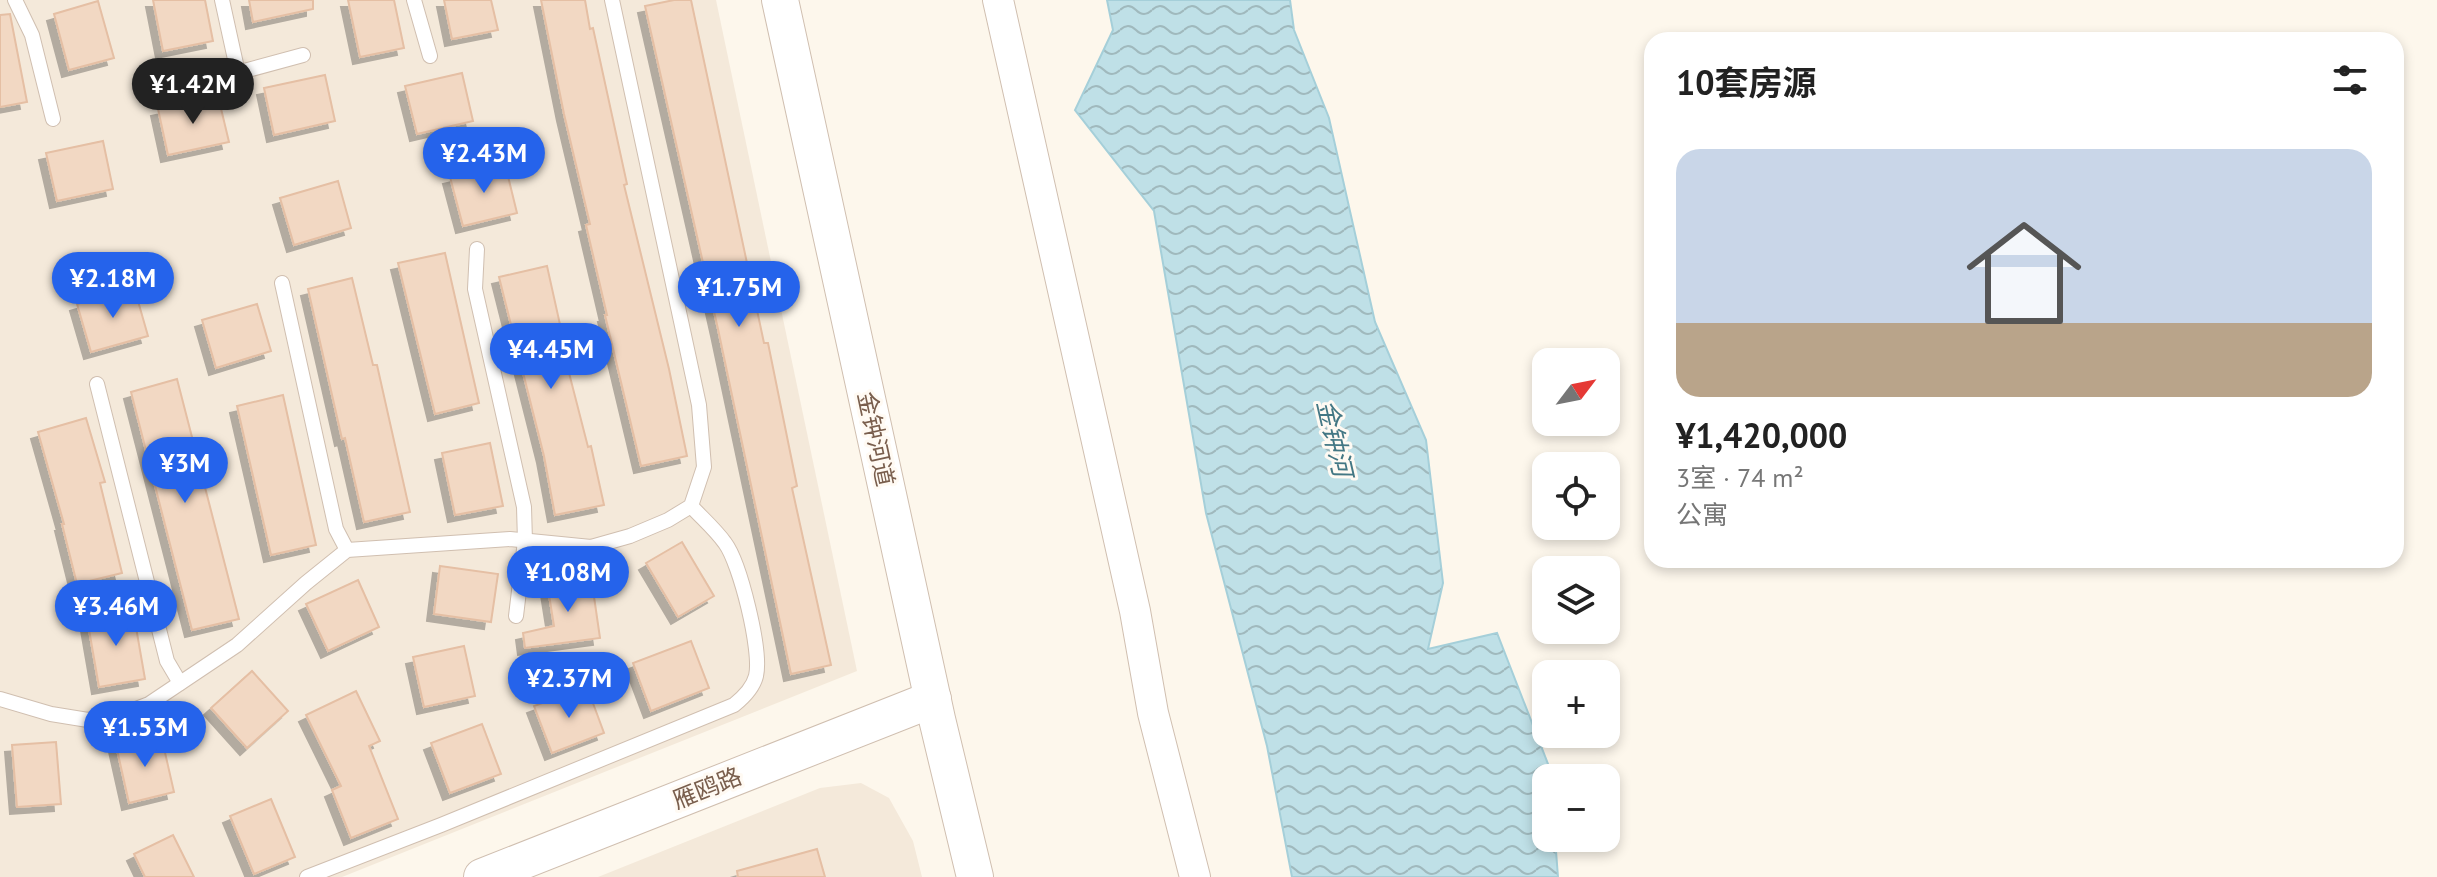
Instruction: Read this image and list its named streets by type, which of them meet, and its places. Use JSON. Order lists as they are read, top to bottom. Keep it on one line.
{"streets":{"street":["金钟河道","雁鸥路"]},"crossings":[["金钟河道","雁鸥路"]],"water":["金钟河"],"north":"top right","page":{"heading":"10套房源","price":["¥1.42M","¥2.43M","¥2.18M","¥1.75M","¥4.45M","¥3M","¥1.08M","¥3.46M","¥2.37M","¥1.53M"],"list":[{"name":"¥1,420,000","note":"3室 · 74 m² · 公寓"}],"map_buttons":["+","−"]}}
